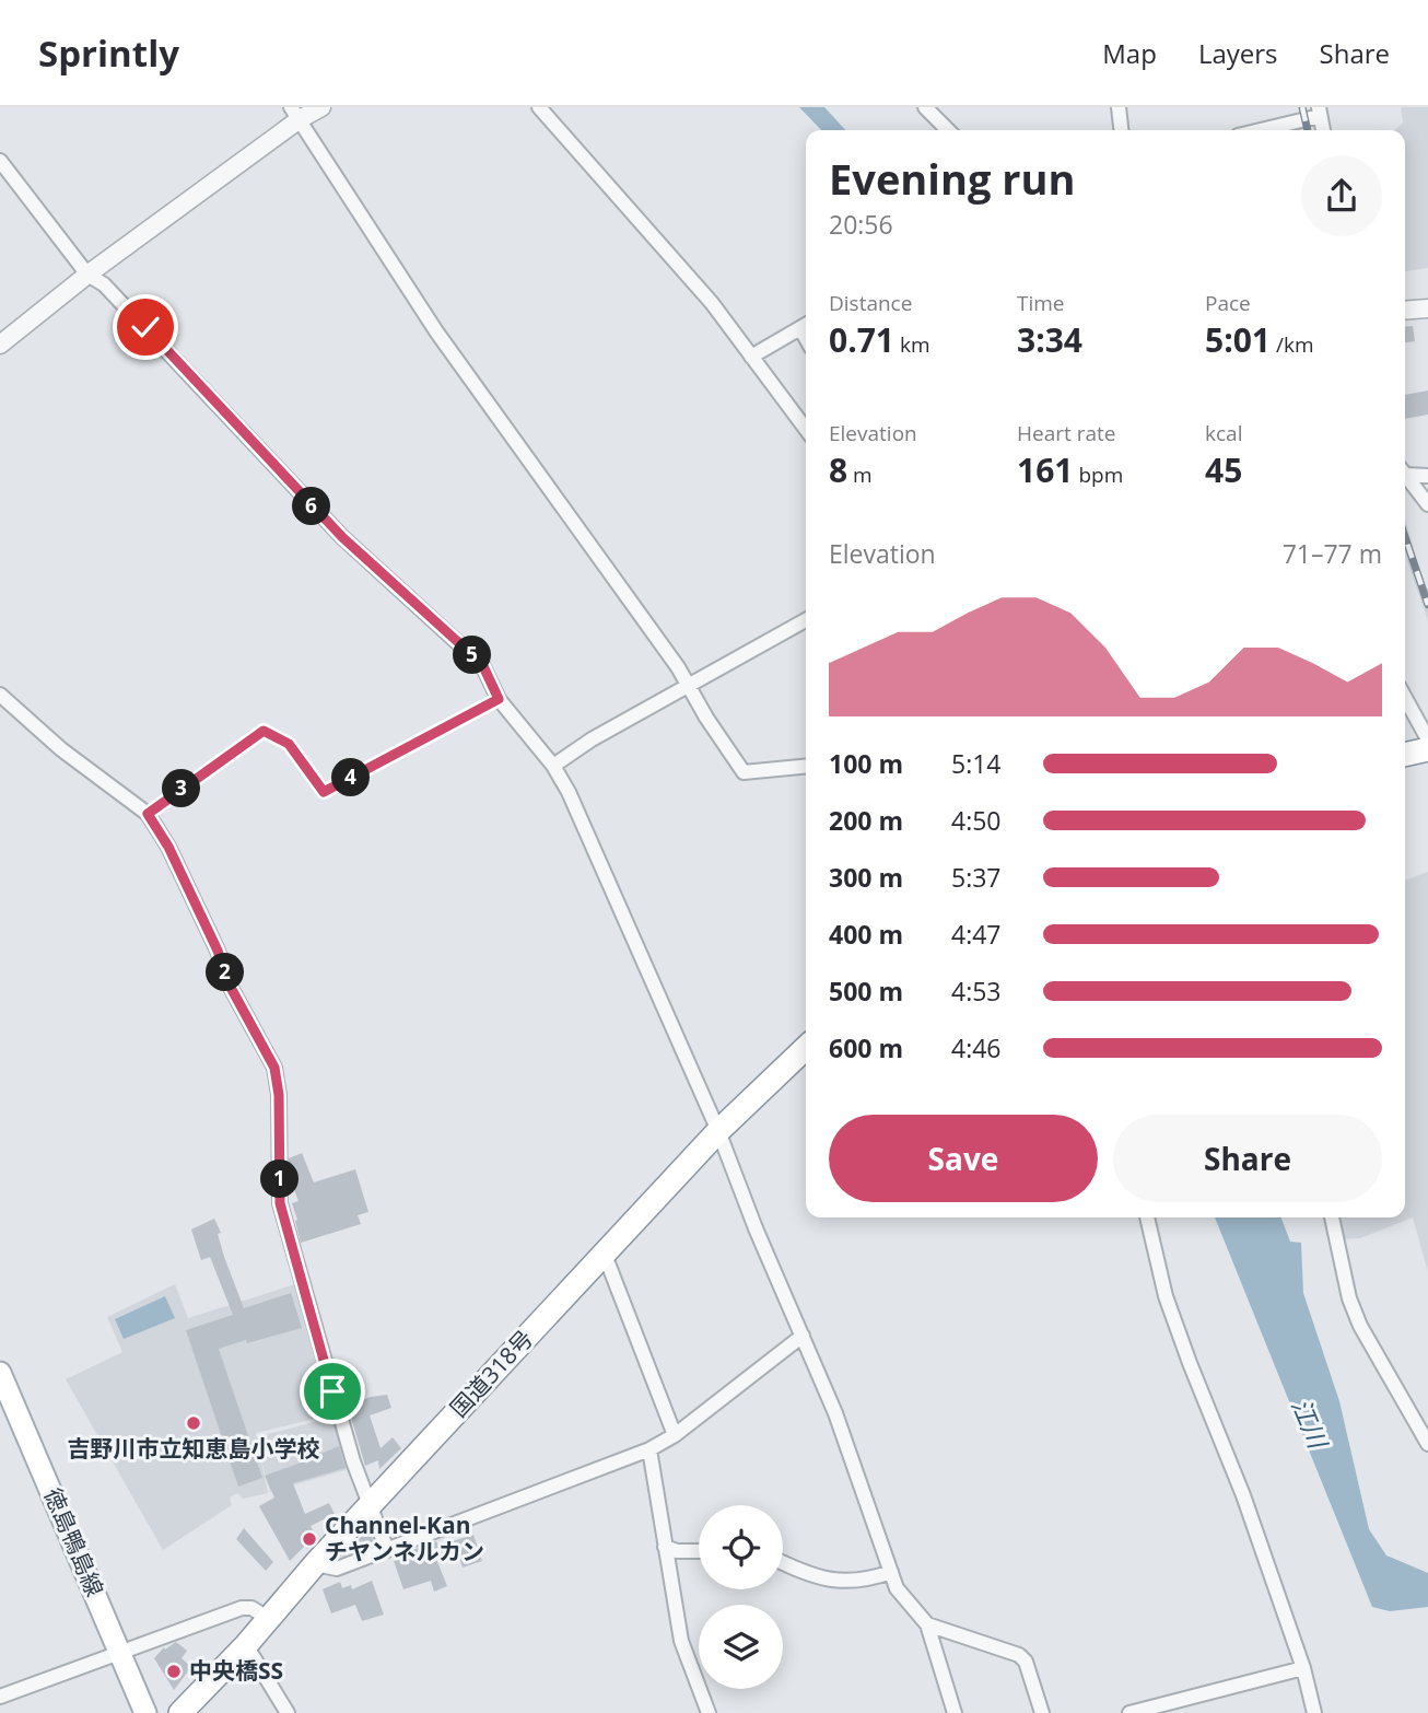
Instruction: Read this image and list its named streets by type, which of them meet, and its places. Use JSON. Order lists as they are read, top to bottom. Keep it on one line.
{"streets":{"highway":["国道318号"],"main road":["徳島鴨島線"]},"water":["江川"],"places":["吉野川市立知恵島小学校","Channel-Kan チヤンネルカン","中央橋SS"],"page":{"header":"Sprintly","nav":["Map","Layers","Share"],"heading":["Evening run","20:56"],"stats":[["Distance","0.71 km"],["Time","3:34"],["Pace","5:01 /km"],["Elevation","8 m"],["Heart rate","161 bpm"],["kcal","45"]],"pins":["6","5","4","3","2","1"],"chart":["Elevation","71–77 m"],"list":[{"name":"100 m","note":"5:14"},{"name":"200 m","note":"4:50"},{"name":"300 m","note":"5:37"},{"name":"400 m","note":"4:47"},{"name":"500 m","note":"4:53"},{"name":"600 m","note":"4:46"}],"buttons":["Save","Share"]}}
